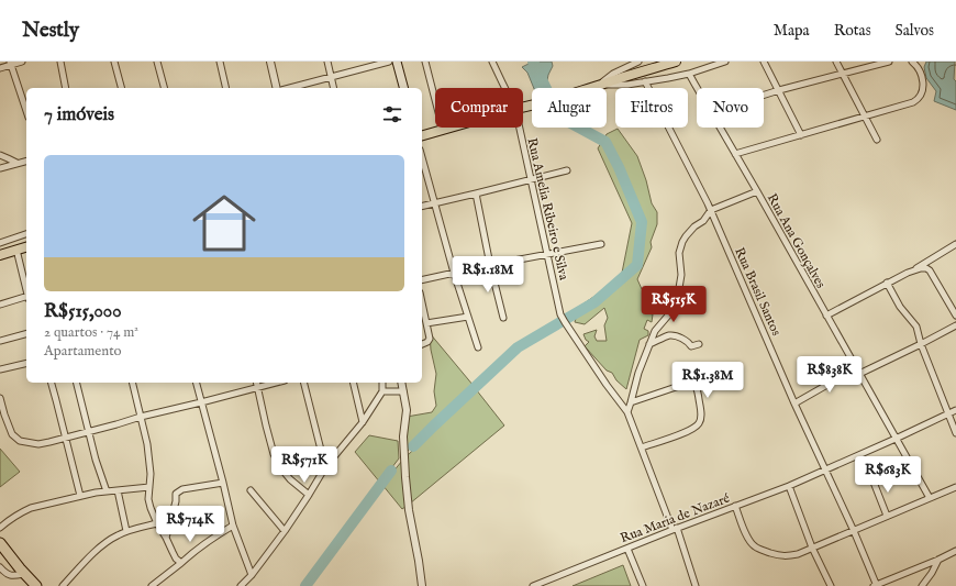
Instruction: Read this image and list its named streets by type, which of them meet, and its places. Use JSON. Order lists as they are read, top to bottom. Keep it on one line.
{"streets":{"street":["Rua Amelia Ribeiro e Silva","Rua Ana Gonçalves","Rua Brasil Santos","Rua Maria de Nazaré"]},"crossings":[["Rua Amelia Ribeiro e Silva","Rua Maria de Nazaré"],["Rua Ana Gonçalves","Rua Maria de Nazaré"],["Rua Brasil Santos","Rua Maria de Nazaré"]],"page":{"header":"Nestly","nav":["Mapa","Rotas","Salvos"],"chip":["Comprar","Alugar","Filtros","Novo"],"heading":"7 imóveis","list":[{"name":"R$515,000","note":"2 quartos · 74 m² · Apartamento"}],"price":["R$1.18M","R$515K","R$838K","R$1.38M","R$571K","R$683K","R$714K"]}}
